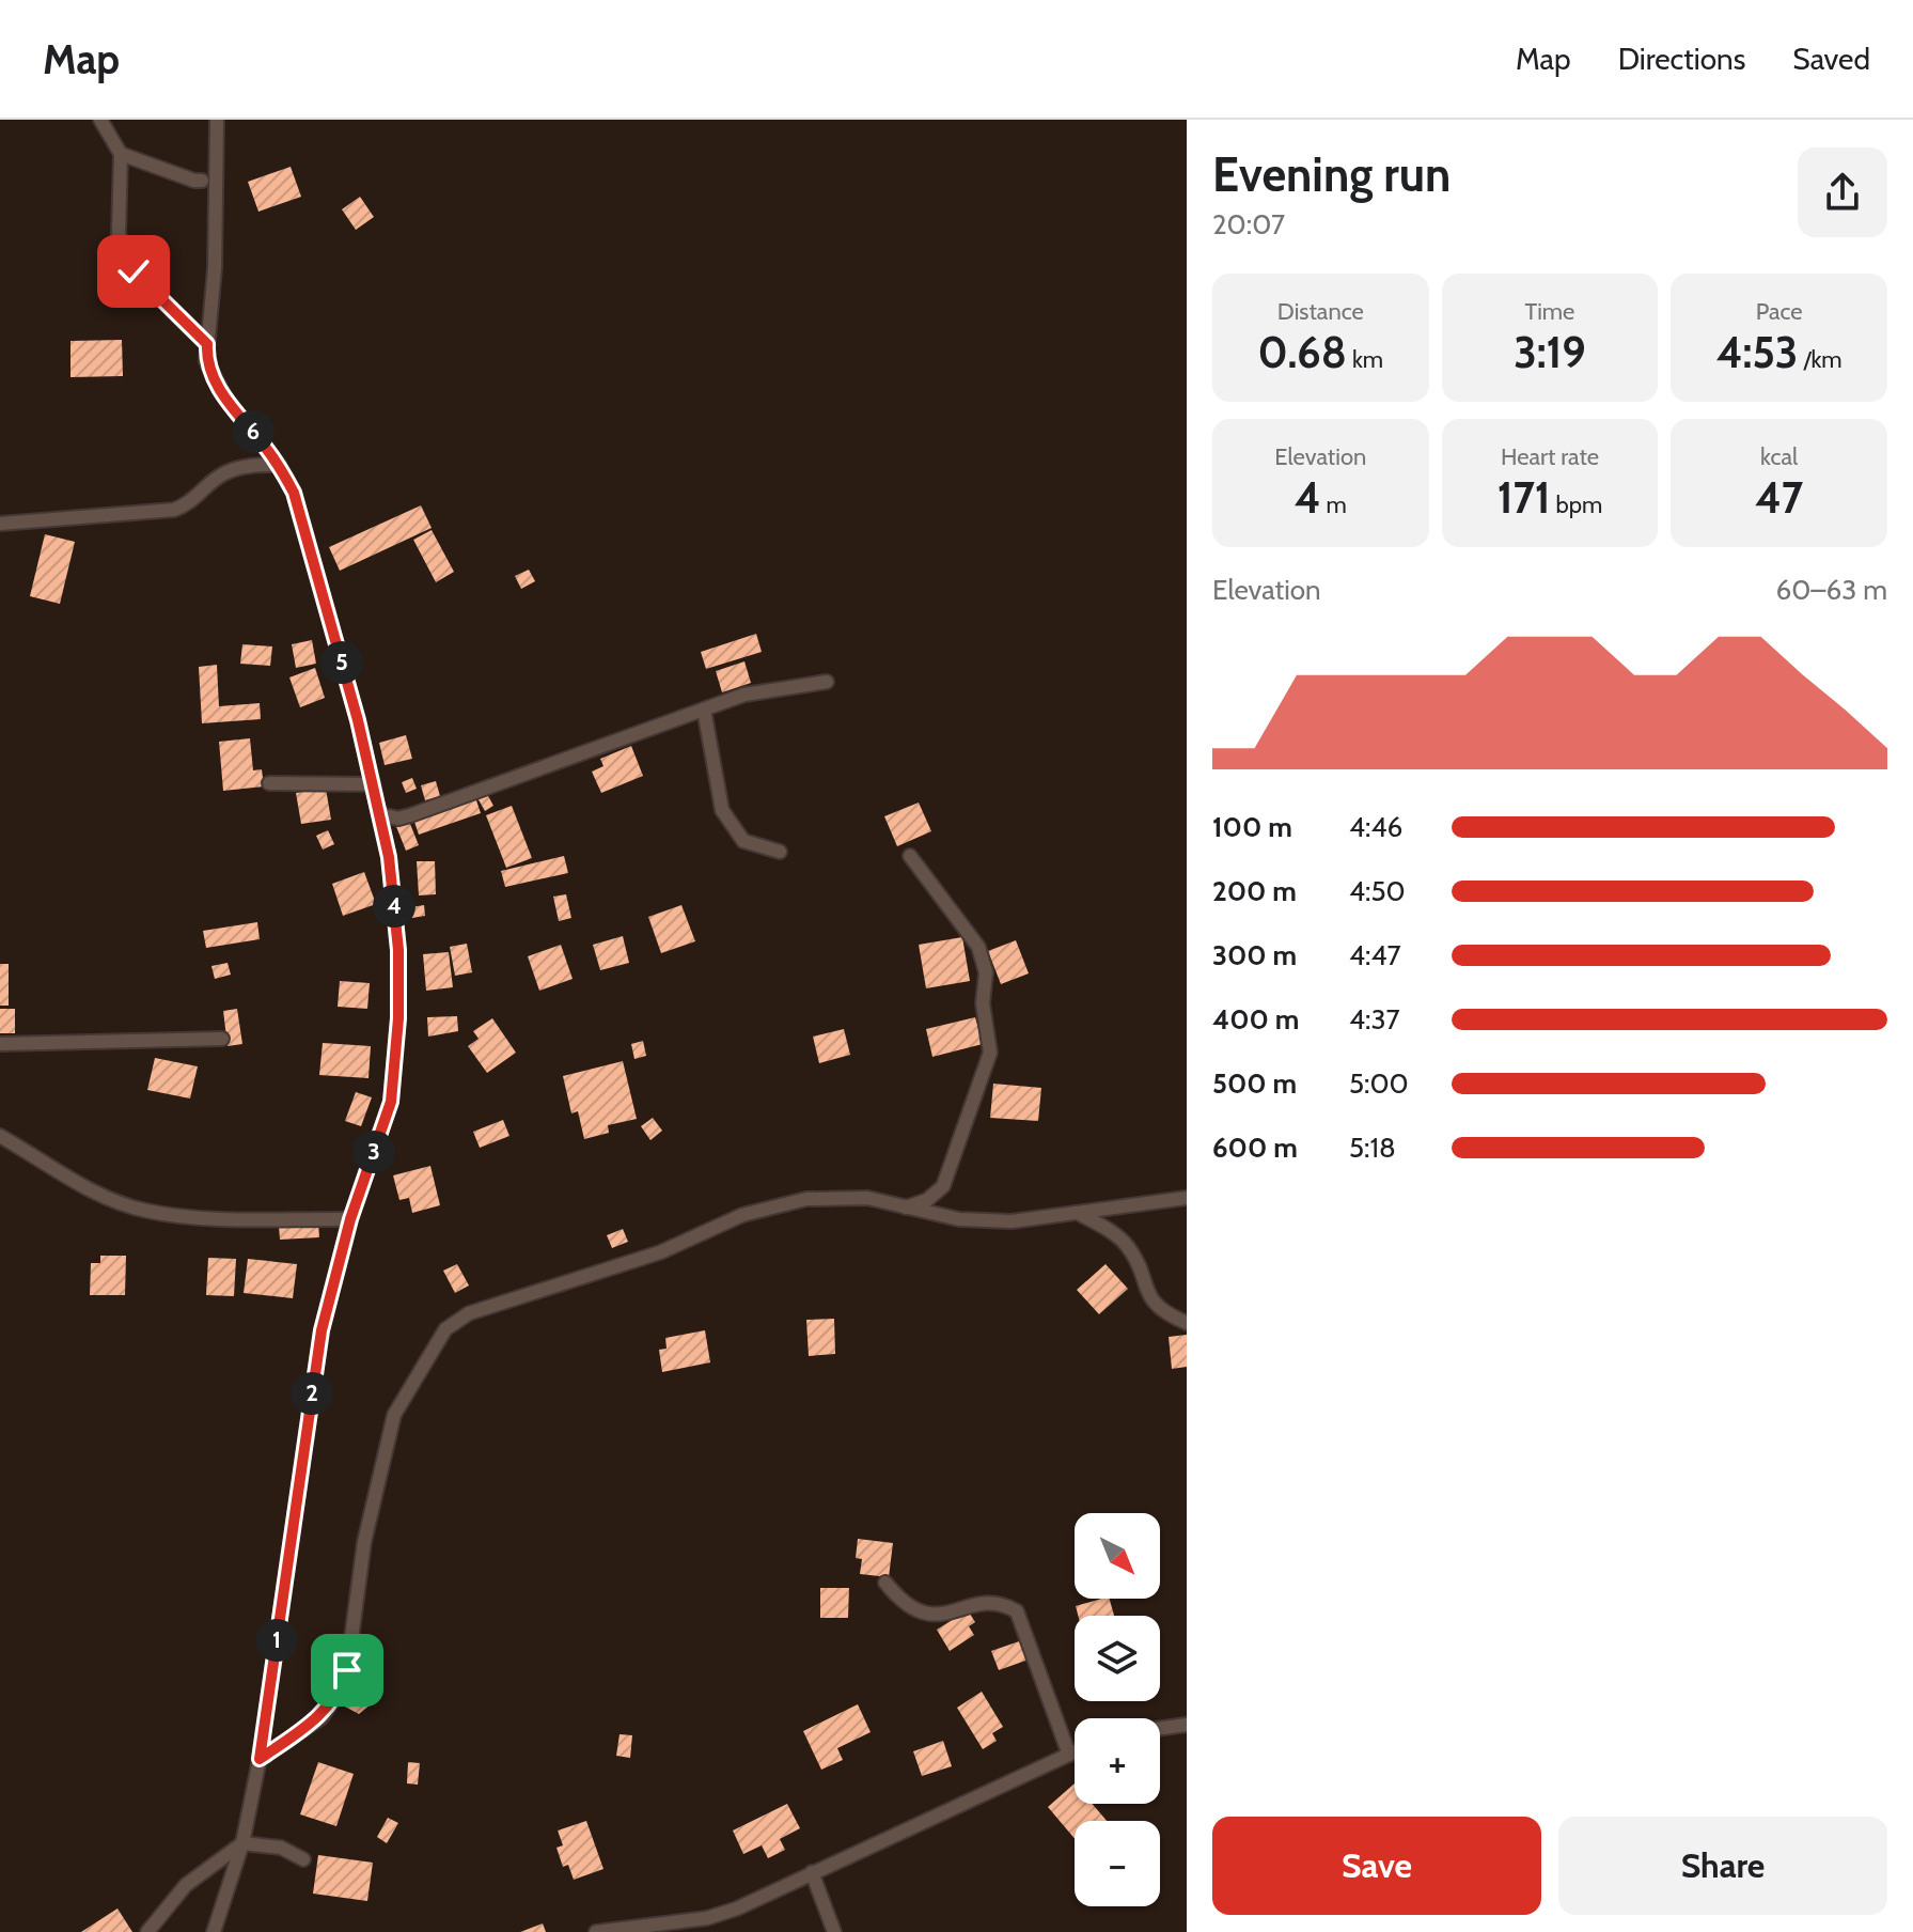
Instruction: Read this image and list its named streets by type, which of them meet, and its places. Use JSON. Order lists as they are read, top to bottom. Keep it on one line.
{"north":"bottom right","page":{"header":"Map","nav":["Map","Directions","Saved"],"heading":["Evening run","20:07"],"stats":[["Distance","0.68 km"],["Time","3:19"],["Pace","4:53 /km"],["Elevation","4 m"],["Heart rate","171 bpm"],["kcal","47"]],"pins":["6","5","4","3","2","1"],"chart":["Elevation","60–63 m"],"list":[{"name":"100 m","note":"4:46"},{"name":"200 m","note":"4:50"},{"name":"300 m","note":"4:47"},{"name":"400 m","note":"4:37"},{"name":"500 m","note":"5:00"},{"name":"600 m","note":"5:18"}],"map_buttons":["+","−"],"buttons":["Save","Share"]}}
